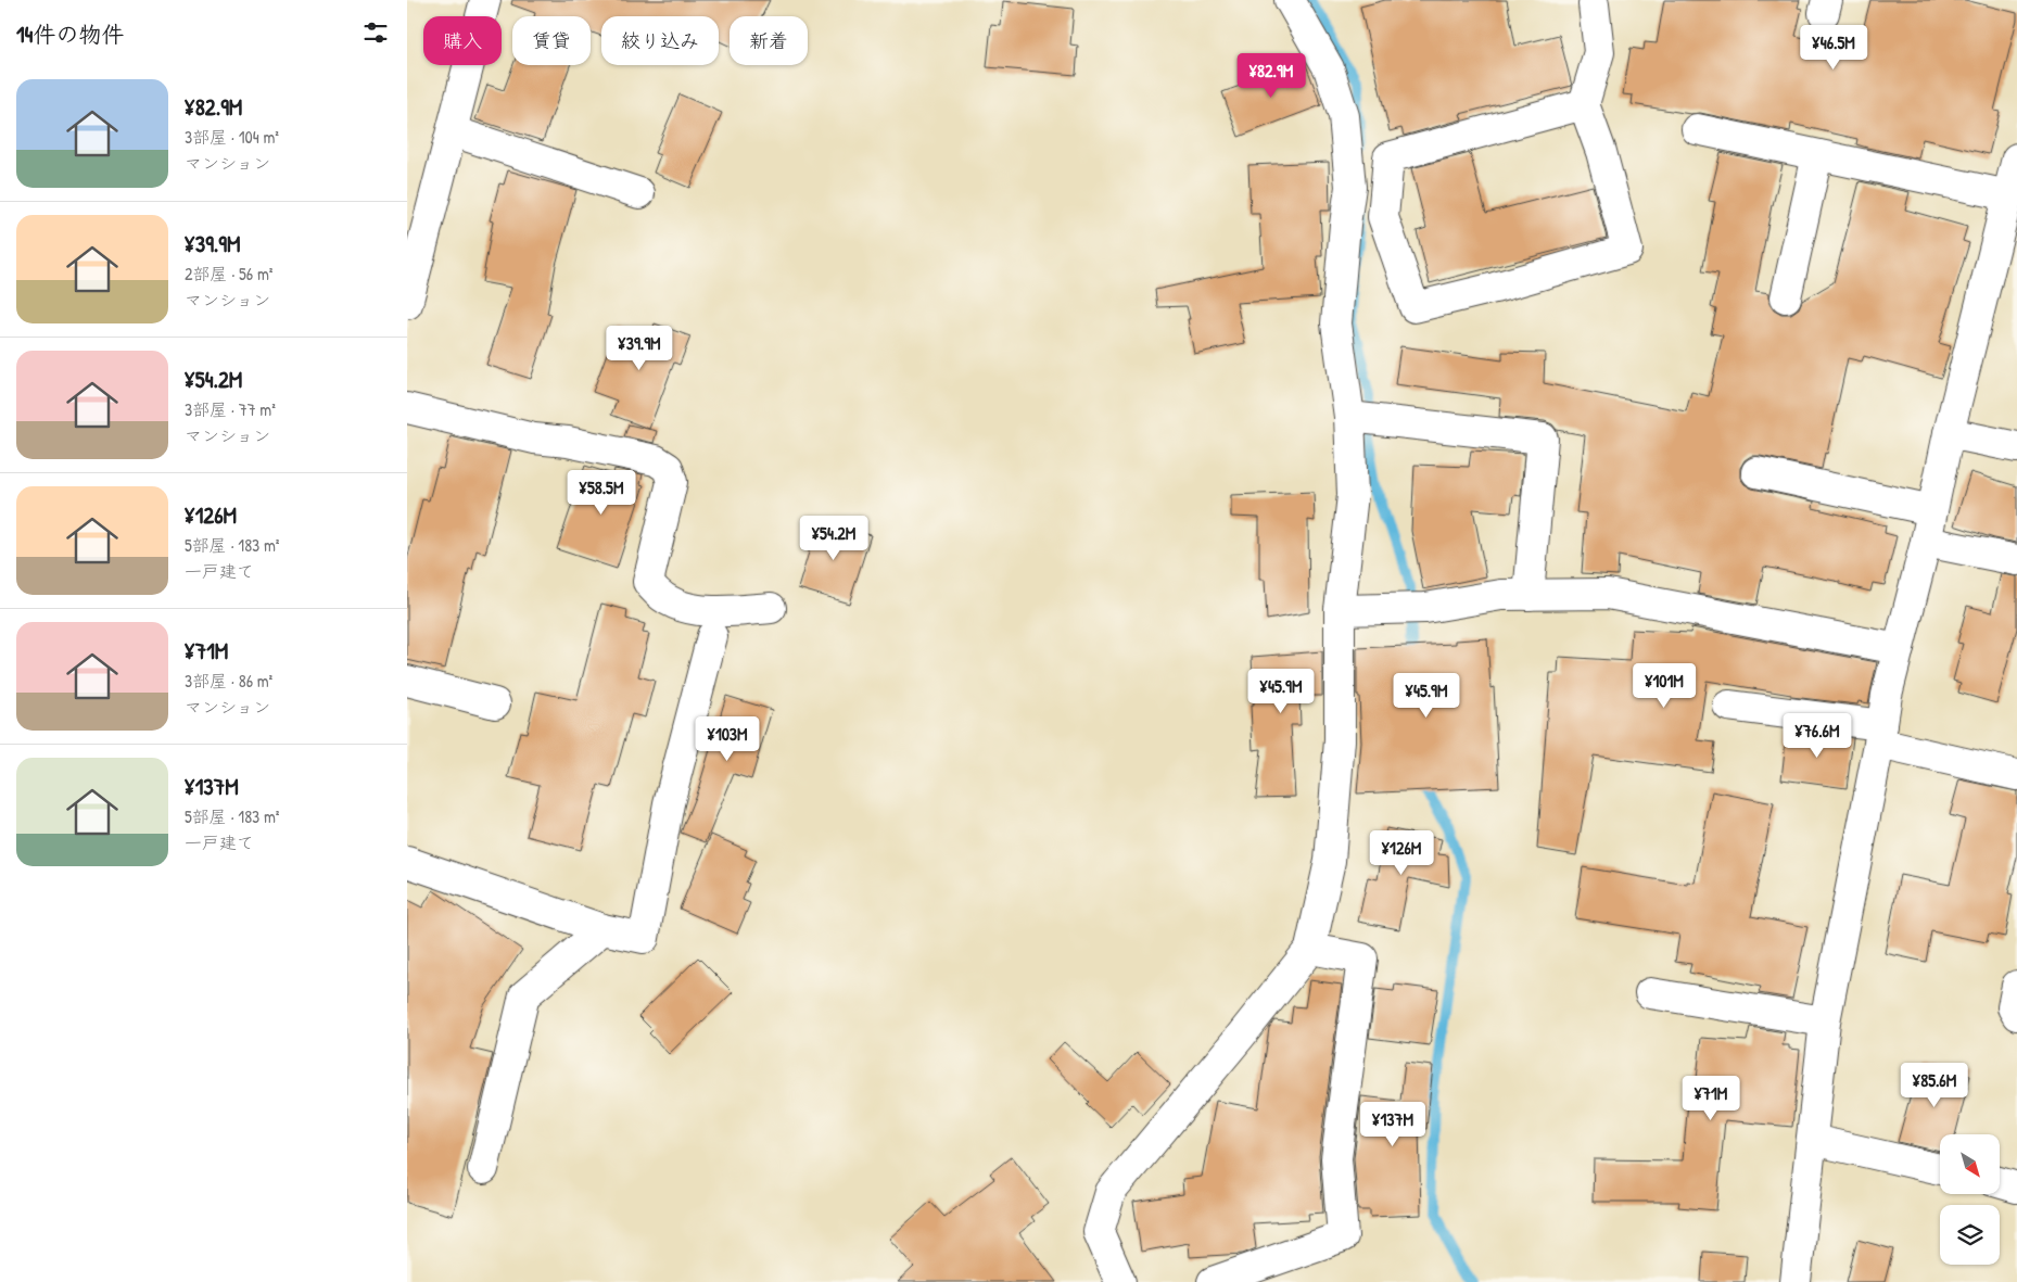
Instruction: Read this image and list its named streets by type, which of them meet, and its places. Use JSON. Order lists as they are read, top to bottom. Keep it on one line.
{"north":"bottom right","page":{"heading":"14件の物件","chip":["購入","賃貸","絞り込み","新着"],"price":["¥46.5M","¥82.9M","¥39.9M","¥58.5M","¥54.2M","¥101M","¥45.9M","¥45.9M","¥76.6M","¥103M","¥126M","¥85.6M","¥71M","¥137M"],"list":[{"name":"¥82.9M","note":"3部屋 · 104 m² · マンション"},{"name":"¥39.9M","note":"2部屋 · 56 m² · マンション"},{"name":"¥54.2M","note":"3部屋 · 77 m² · マンション"},{"name":"¥126M","note":"5部屋 · 183 m² · 一戸建て"},{"name":"¥71M","note":"3部屋 · 86 m² · マンション"},{"name":"¥137M","note":"5部屋 · 183 m² · 一戸建て"}]}}
